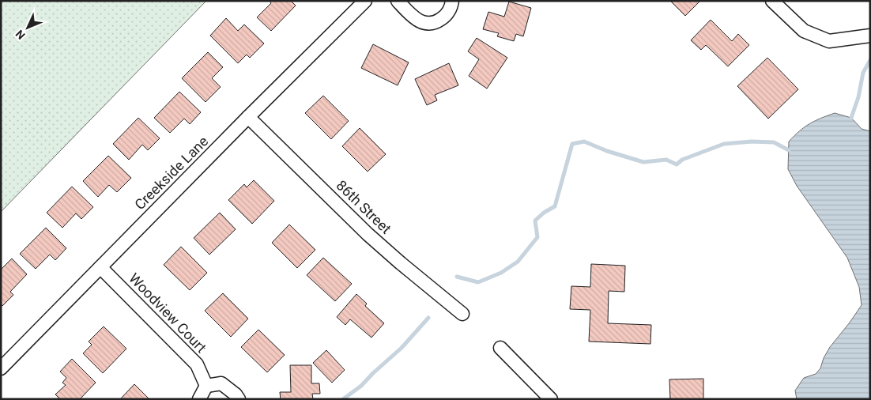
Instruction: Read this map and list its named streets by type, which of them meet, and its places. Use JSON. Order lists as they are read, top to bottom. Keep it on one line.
{"streets":{"street":["Creekside Lane","86th Street","Woodview Court"]},"crossings":[["Creekside Lane","86th Street"],["Creekside Lane","Woodview Court"]],"north":"bottom left"}
